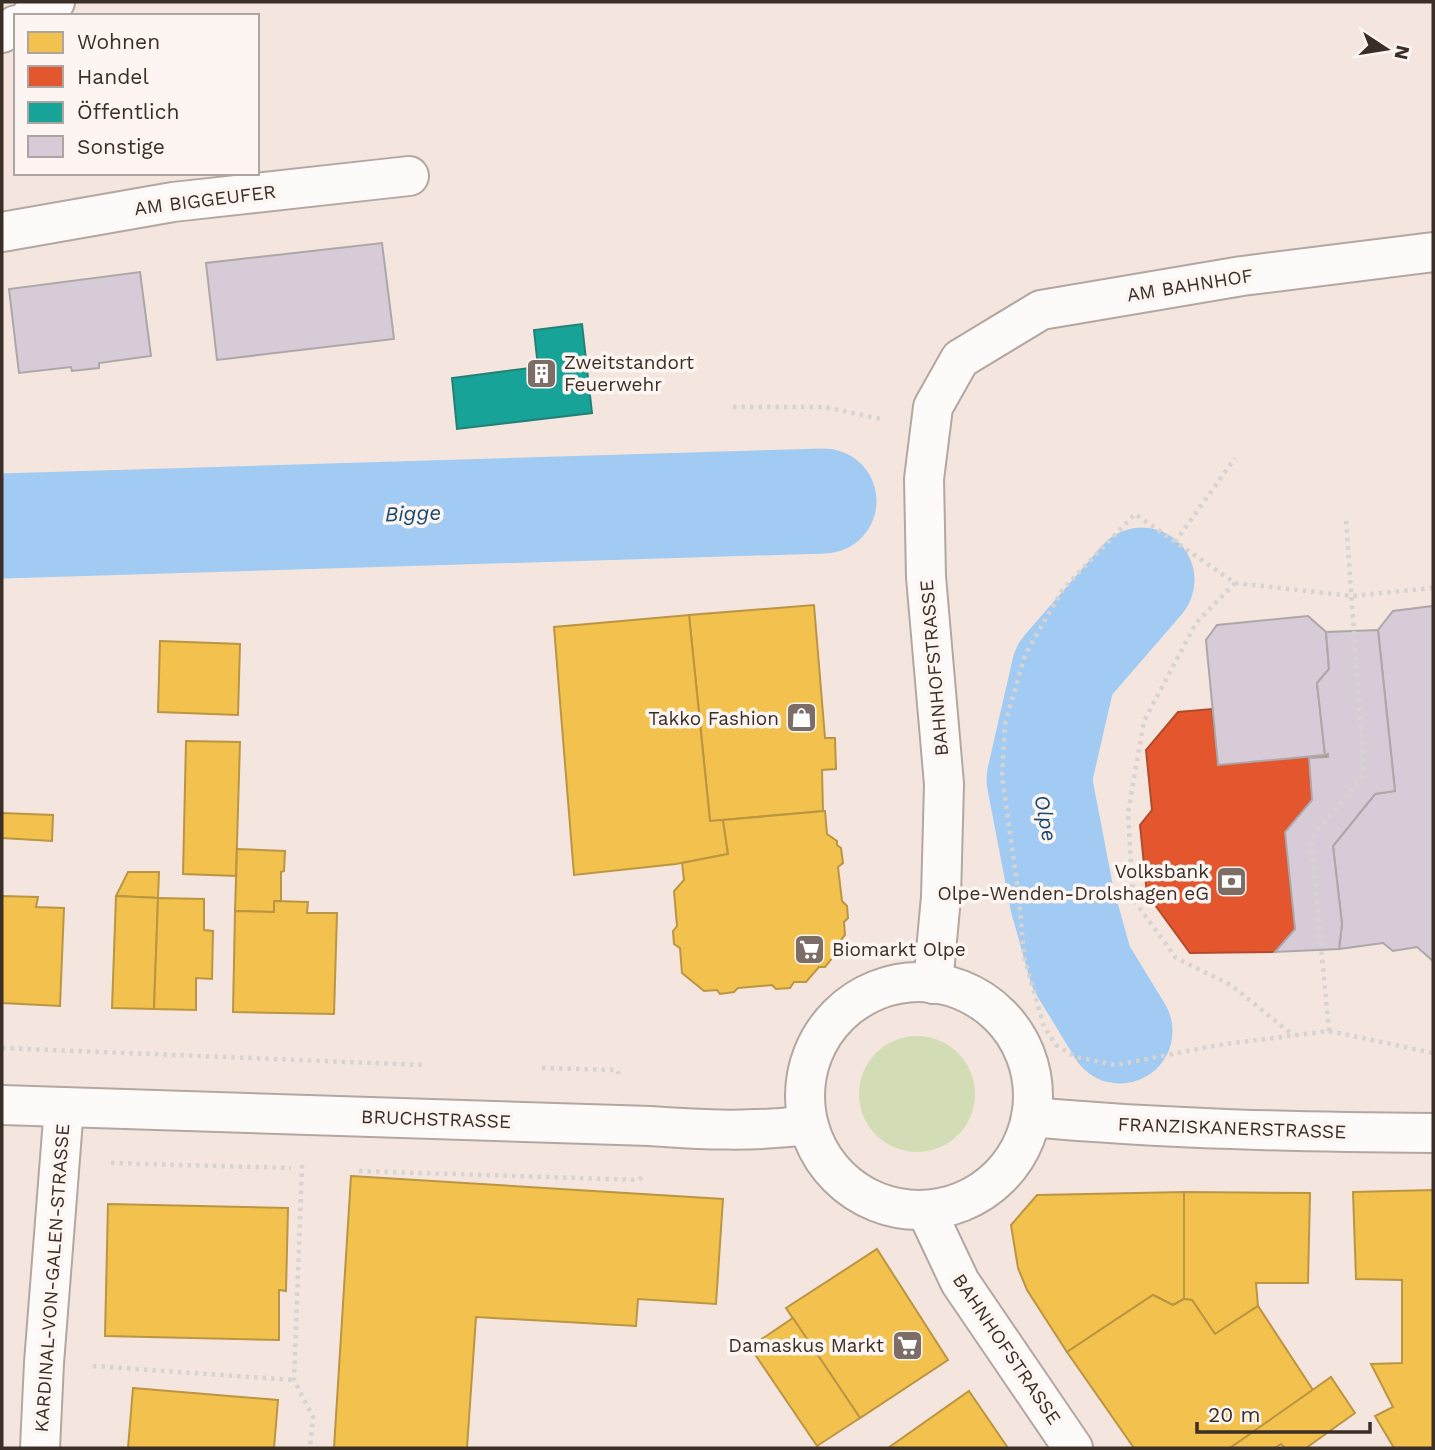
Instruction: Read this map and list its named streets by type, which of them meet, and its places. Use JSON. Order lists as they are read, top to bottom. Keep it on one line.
{"streets":{"street":["AM BIGGEUFER","AM BAHNHOF","BAHNHOFSTRASSE","BRUCHSTRASSE","FRANZISKANERSTRASSE","KARDINAL-VON-GALEN-STRASSE"]},"crossings":[["AM BAHNHOF","BAHNHOFSTRASSE"],["BAHNHOFSTRASSE","BRUCHSTRASSE"],["BAHNHOFSTRASSE","FRANZISKANERSTRASSE"],["BRUCHSTRASSE","FRANZISKANERSTRASSE"],["BRUCHSTRASSE","KARDINAL-VON-GALEN-STRASSE"]],"water":["Bigge","Olpe"],"places":{"building":["Zweitstandort Feuerwehr"],"shop":["Takko Fashion"],"bank":["Volksbank Olpe-Wenden-Drolshagen eG"],"supermarket":["Biomarkt Olpe","Damaskus Markt"]},"legend":["Wohnen","Handel","Öffentlich","Sonstige"],"scale_bar":"20 m","north":"right"}
